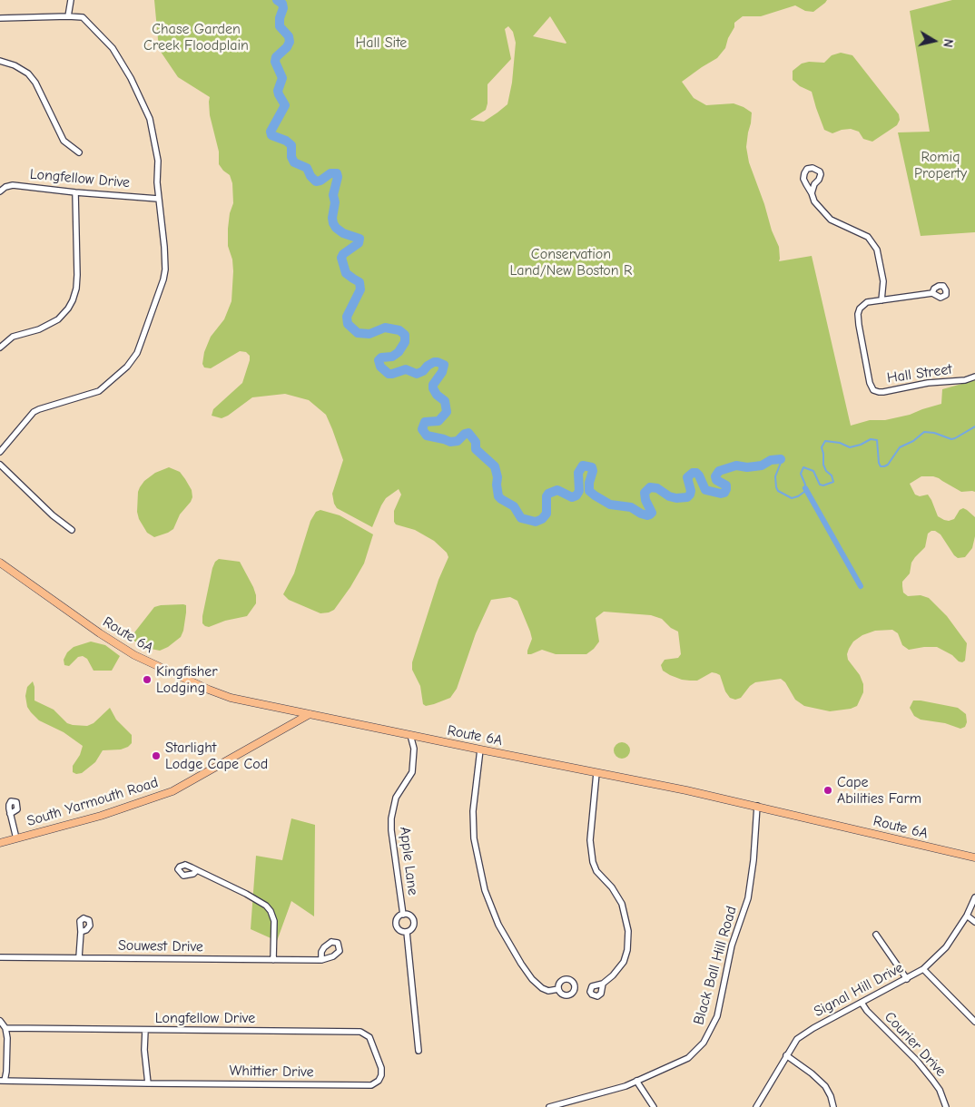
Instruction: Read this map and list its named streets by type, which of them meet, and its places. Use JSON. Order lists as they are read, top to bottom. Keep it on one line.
{"streets":{"main road":["Route 6A","South Yarmouth Road"],"street":["Longfellow Drive","Hall Street","Apple Lane","Souwest Drive","Black Ball Hill Road","Signal Hill Drive","Courier Drive","Whittier Drive"]},"crossings":[["Longfellow Drive","Whittier Drive"],["Route 6A","South Yarmouth Road"],["Route 6A","Apple Lane"],["Route 6A","Black Ball Hill Road"],["Signal Hill Drive","Courier Drive"]],"parks":["Chase Garden Creek Floodplain","Hall Site","Romiq Property","Conservation Land/New Boston R"],"places":["Kingfisher Lodging","Starlight Lodge Cape Cod","Cape Abilities Farm"],"north":"right"}
